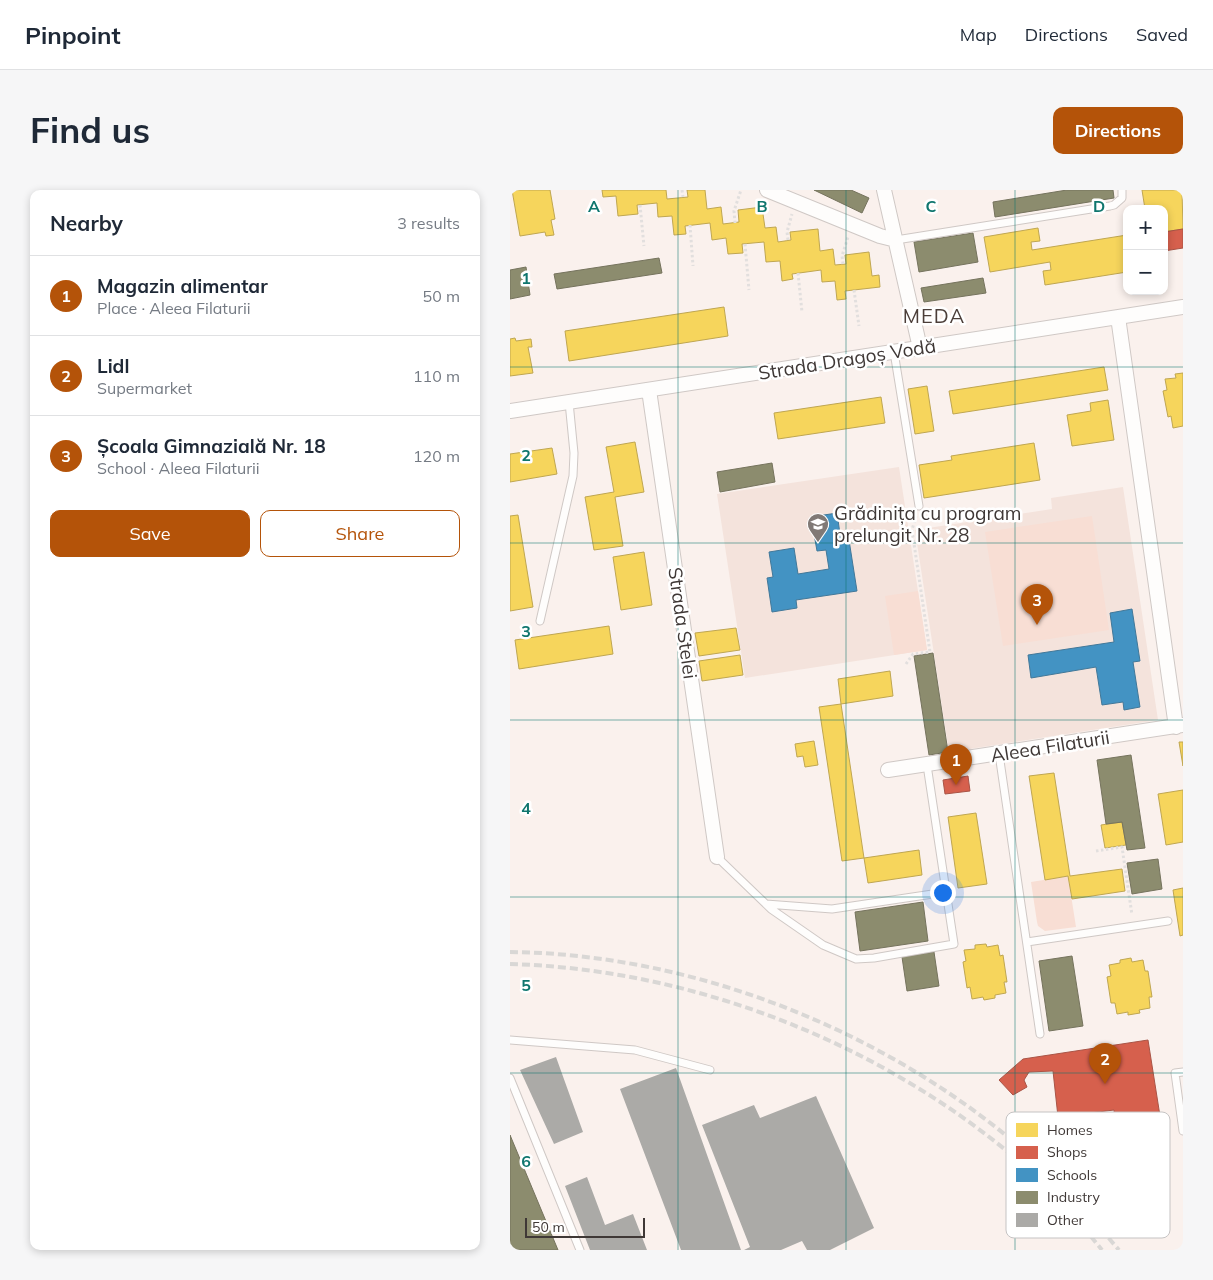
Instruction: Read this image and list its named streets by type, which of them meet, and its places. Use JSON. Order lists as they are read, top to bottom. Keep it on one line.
{"streets":{"street":["Strada Dragoș Vodă","Strada Stelei","Aleea Filaturii"]},"crossings":[["Strada Dragoș Vodă","Strada Stelei"]],"districts":["MEDA"],"places":{"school or university":["Grădinița cu program prelungit Nr. 28"]},"legend":["Homes","Shops","Schools","Industry","Other"],"scale_bar":"50 m","page":{"header":"Pinpoint","nav":["Map","Directions","Saved"],"buttons":["Directions",["Save","Share"]],"title":"Find us","heading":["Nearby","3 results"],"map_buttons":["+","−"],"list":[{"mark":"1","name":"Magazin alimentar","note":"Place · Aleea Filaturii","value":"50 m"},{"mark":"2","name":"Lidl","note":"Supermarket","value":"110 m"},{"mark":"3","name":"Școala Gimnazială Nr. 18","note":"School · Aleea Filaturii","value":"120 m"}],"pins":["3","1","2"],"scale":"50 m"},"grid":{"columns":["A","B","C","D"],"rows":["1","2","3","4","5","6"]}}
